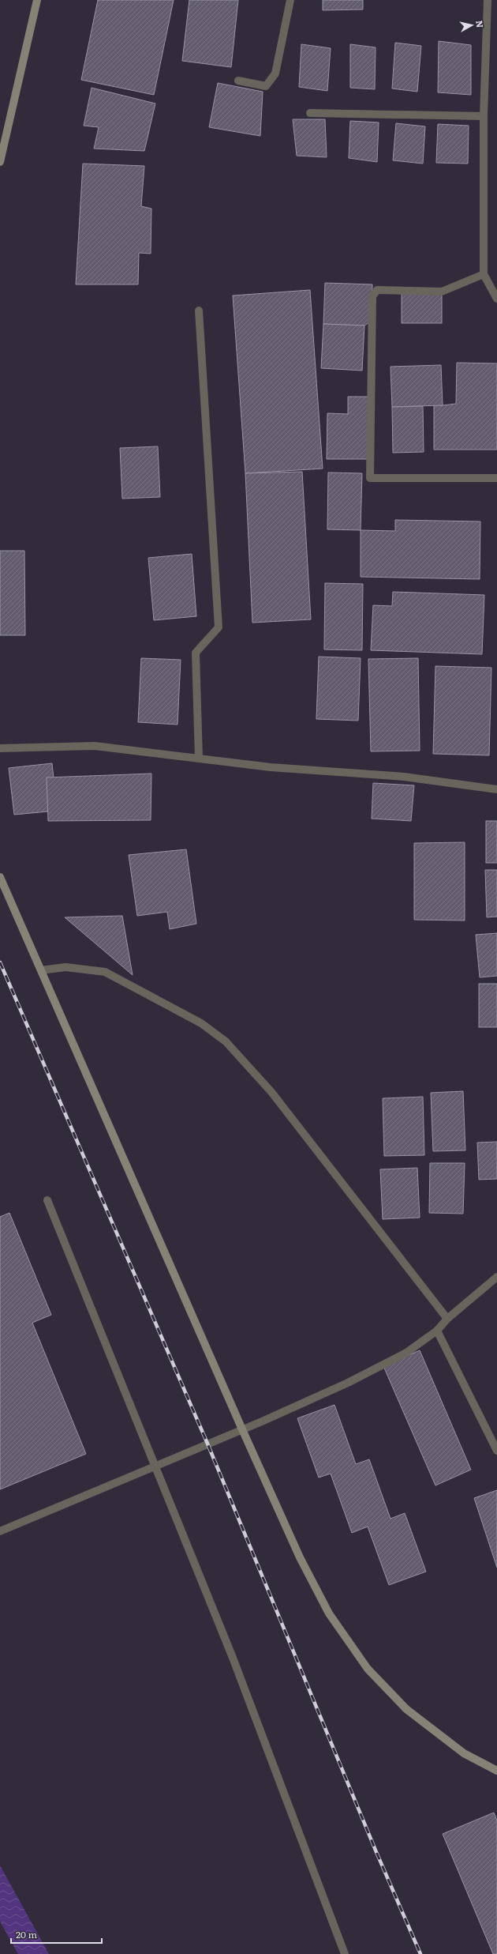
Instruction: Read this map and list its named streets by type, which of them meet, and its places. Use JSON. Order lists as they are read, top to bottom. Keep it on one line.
{"scale_bar":"20 m","north":"right"}
